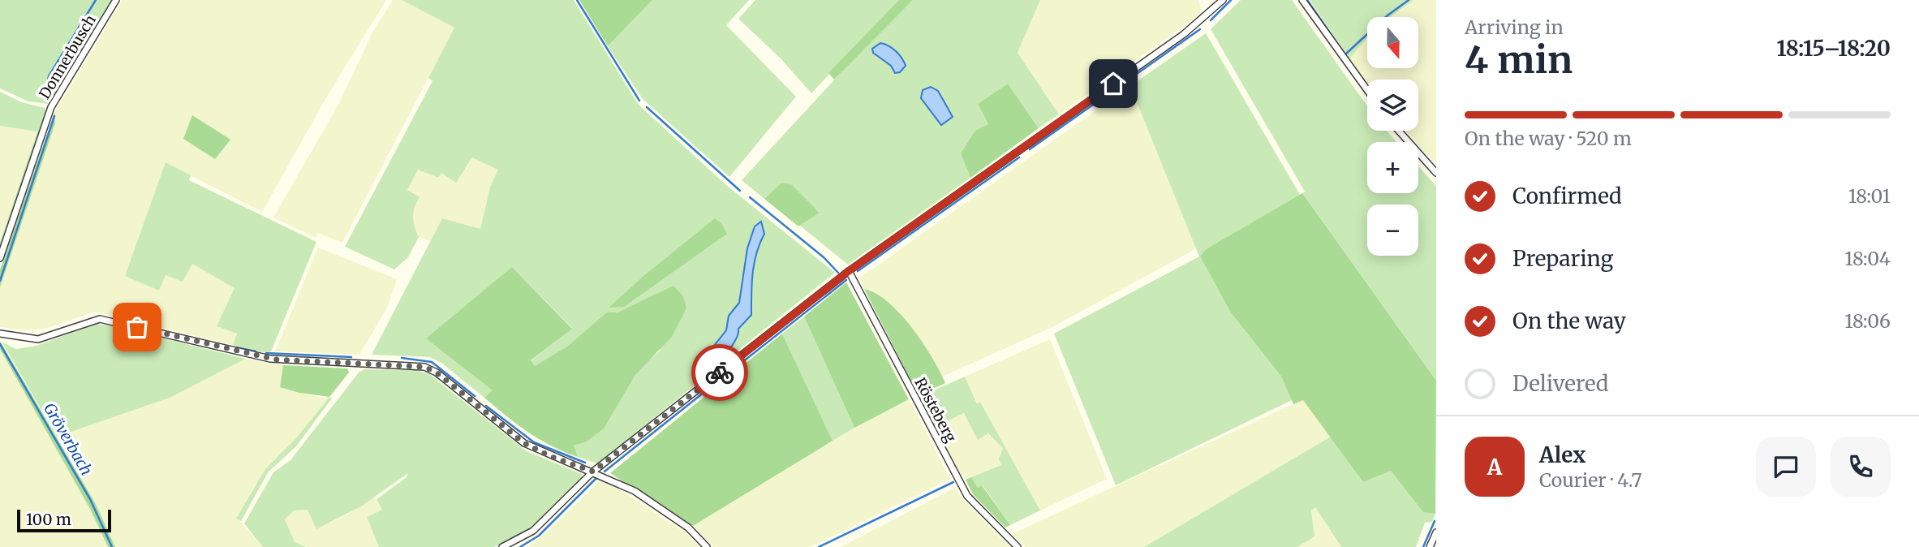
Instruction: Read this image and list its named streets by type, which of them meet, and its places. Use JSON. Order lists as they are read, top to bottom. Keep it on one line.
{"streets":{"street":["Donnerbusch","Rösteberg"]},"water":["Gröverbach"],"scale_bar":"100 m","north":"bottom","page":{"heading":["4 min","Arriving in","18:15–18:20"],"panel":["Alex","Courier · 4.7"],"map_buttons":["+","−"],"bar":"On the way · 520 m","list":[["Confirmed","18:01"],["Preparing","18:04"],["On the way","18:06"],"Delivered"],"round":"A","scale":"100 m"}}
